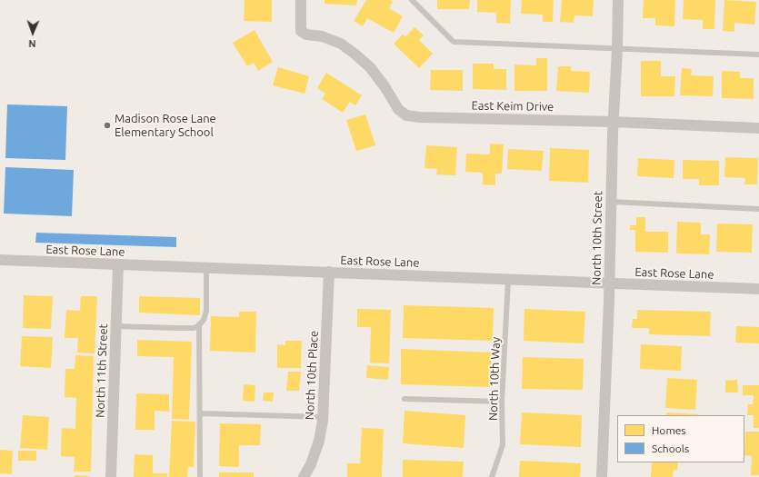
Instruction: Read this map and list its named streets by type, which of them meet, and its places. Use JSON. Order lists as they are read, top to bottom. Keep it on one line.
{"streets":{"street":["East Keim Drive","North 10th Street","East Rose Lane","North 11th Street","North 10th Place"],"lane":["North 10th Way"]},"crossings":[["East Keim Drive","North 10th Street"],["North 10th Street","East Rose Lane"],["East Rose Lane","North 11th Street"],["East Rose Lane","North 10th Place"],["East Rose Lane","North 10th Way"]],"places":["Madison Rose Lane Elementary School"],"legend":["Homes","Schools"],"north":"bottom"}
